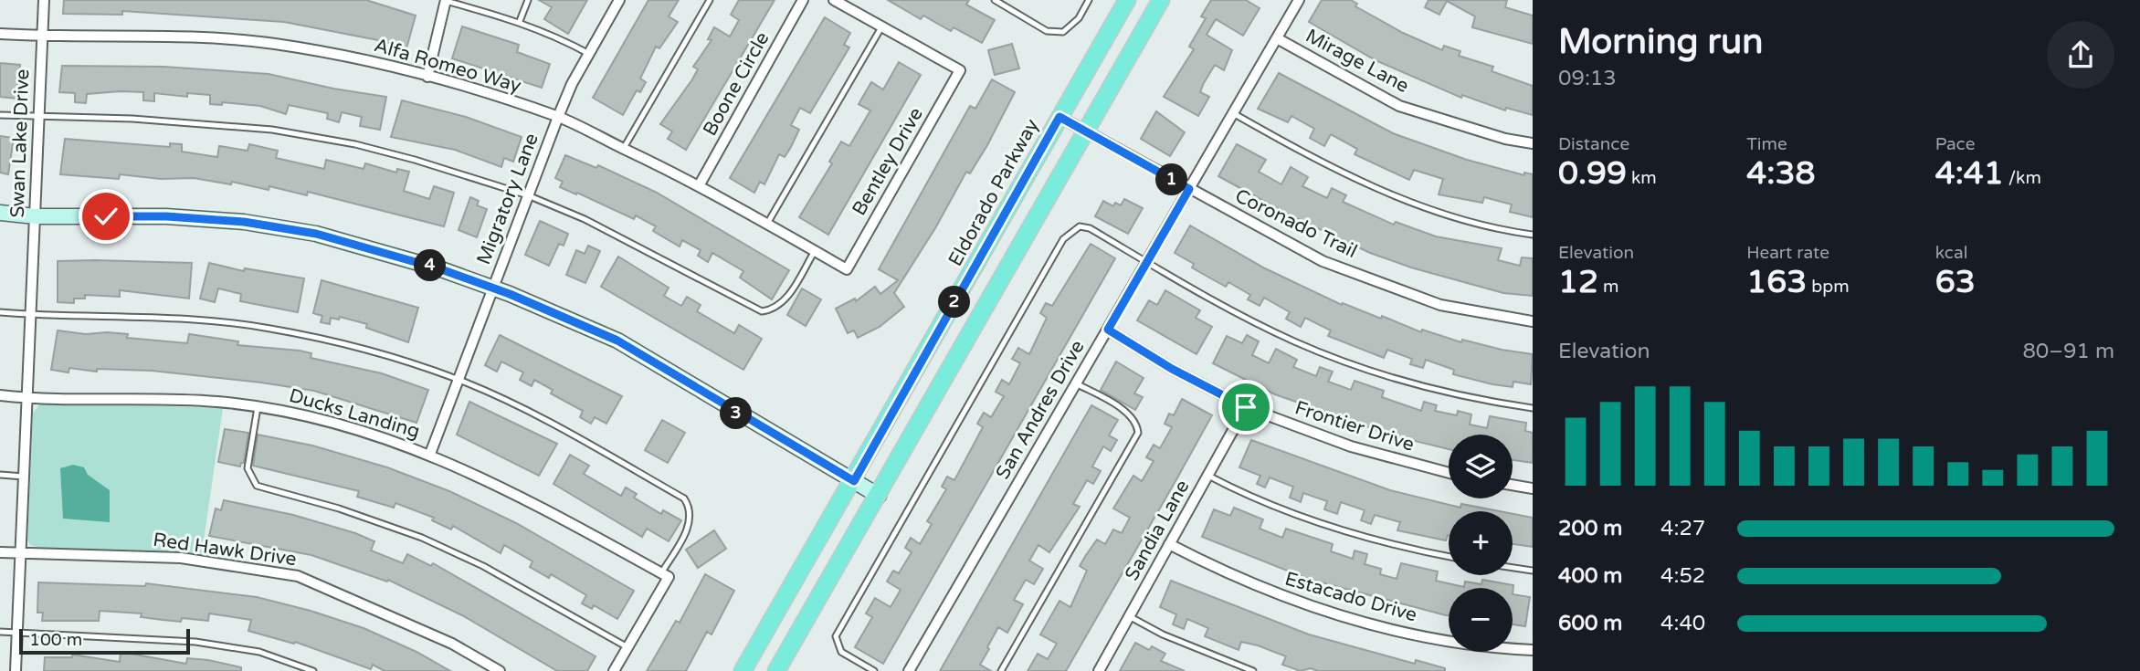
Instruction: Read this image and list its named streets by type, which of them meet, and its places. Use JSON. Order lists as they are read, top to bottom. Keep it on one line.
{"streets":{"main road":["Eldorado Parkway"],"street":["Mirage Lane","Alfa Romeo Way","Boone Circle","Swan Lake Drive","Bentley Drive","Migratory Lane","Coronado Trail","San Andres Drive","Ducks Landing","Frontier Drive","Sandia Lane","Red Hawk Drive","Estacado Drive"]},"crossings":[["Mirage Lane","San Andres Drive"],["Alfa Romeo Way","Boone Circle"],["Alfa Romeo Way","Swan Lake Drive"],["Alfa Romeo Way","Bentley Drive"],["Alfa Romeo Way","Migratory Lane"],["Swan Lake Drive","Ducks Landing"],["Swan Lake Drive","Red Hawk Drive"],["Eldorado Parkway","Coronado Trail"],["Migratory Lane","Ducks Landing"],["Coronado Trail","San Andres Drive"],["San Andres Drive","Frontier Drive"],["Frontier Drive","Sandia Lane"],["Sandia Lane","Estacado Drive"]],"scale_bar":"100 m","page":{"heading":["Morning run","09:13"],"stats":[["Distance","0.99 km"],["Time","4:38"],["Pace","4:41 /km"],["Elevation","12 m"],["Heart rate","163 bpm"],["kcal","63"]],"pins":["1","4","2","3"],"chart":["Elevation","80–91 m"],"map_buttons":["+","−"],"list":[{"name":"200 m","note":"4:27"},{"name":"400 m","note":"4:52"},{"name":"600 m","note":"4:40"}],"scale":"100 m"}}
